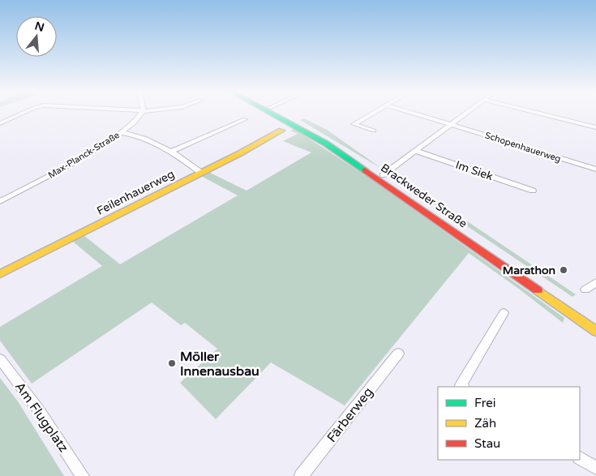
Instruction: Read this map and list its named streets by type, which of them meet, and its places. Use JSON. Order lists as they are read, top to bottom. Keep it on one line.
{"streets":{"main road":["Feilenhauerweg","Brackweder Straße"],"street":["Schopenhauerweg","Max-Planck-Straße","Im Siek","Färberweg","Am Flugplatz"]},"places":["Marathon","Möller Innenausbau"],"legend":["Frei","Zäh","Stau"],"north":"top"}
